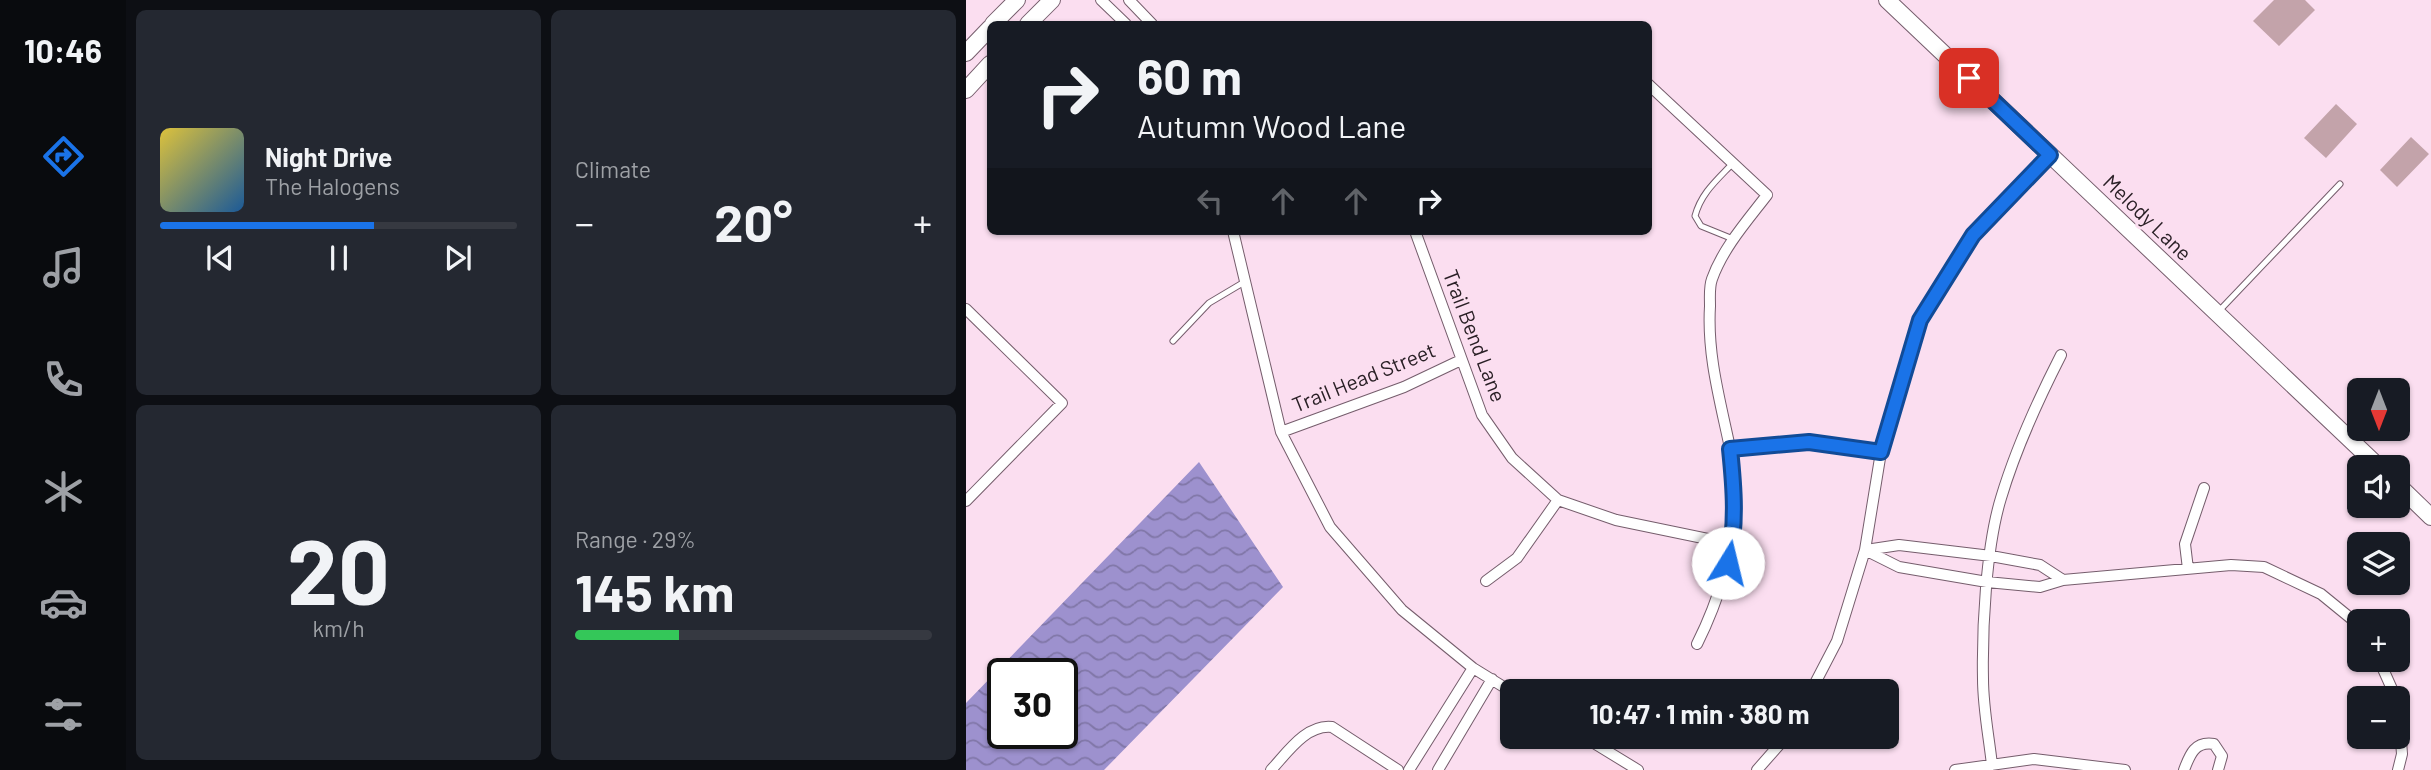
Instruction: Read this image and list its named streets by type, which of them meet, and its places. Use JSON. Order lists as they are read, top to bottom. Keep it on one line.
{"streets":{"street":["Melody Lane","Trail Bend Lane","Trail Head Street"]},"crossings":[["Trail Bend Lane","Trail Head Street"]],"north":"bottom","page":{"tabs":"10:46","tile":["Climate",["20","km/h"],["Range · 29%","145 km"]],"turn":["60 m","Autumn Wood Lane"],"song":["Night Drive","The Halogens"],"heat":["−","20°","+"],"map_buttons":["+","−"],"limit":"30","trip":"10:47 · 1 min · 380 m"}}
